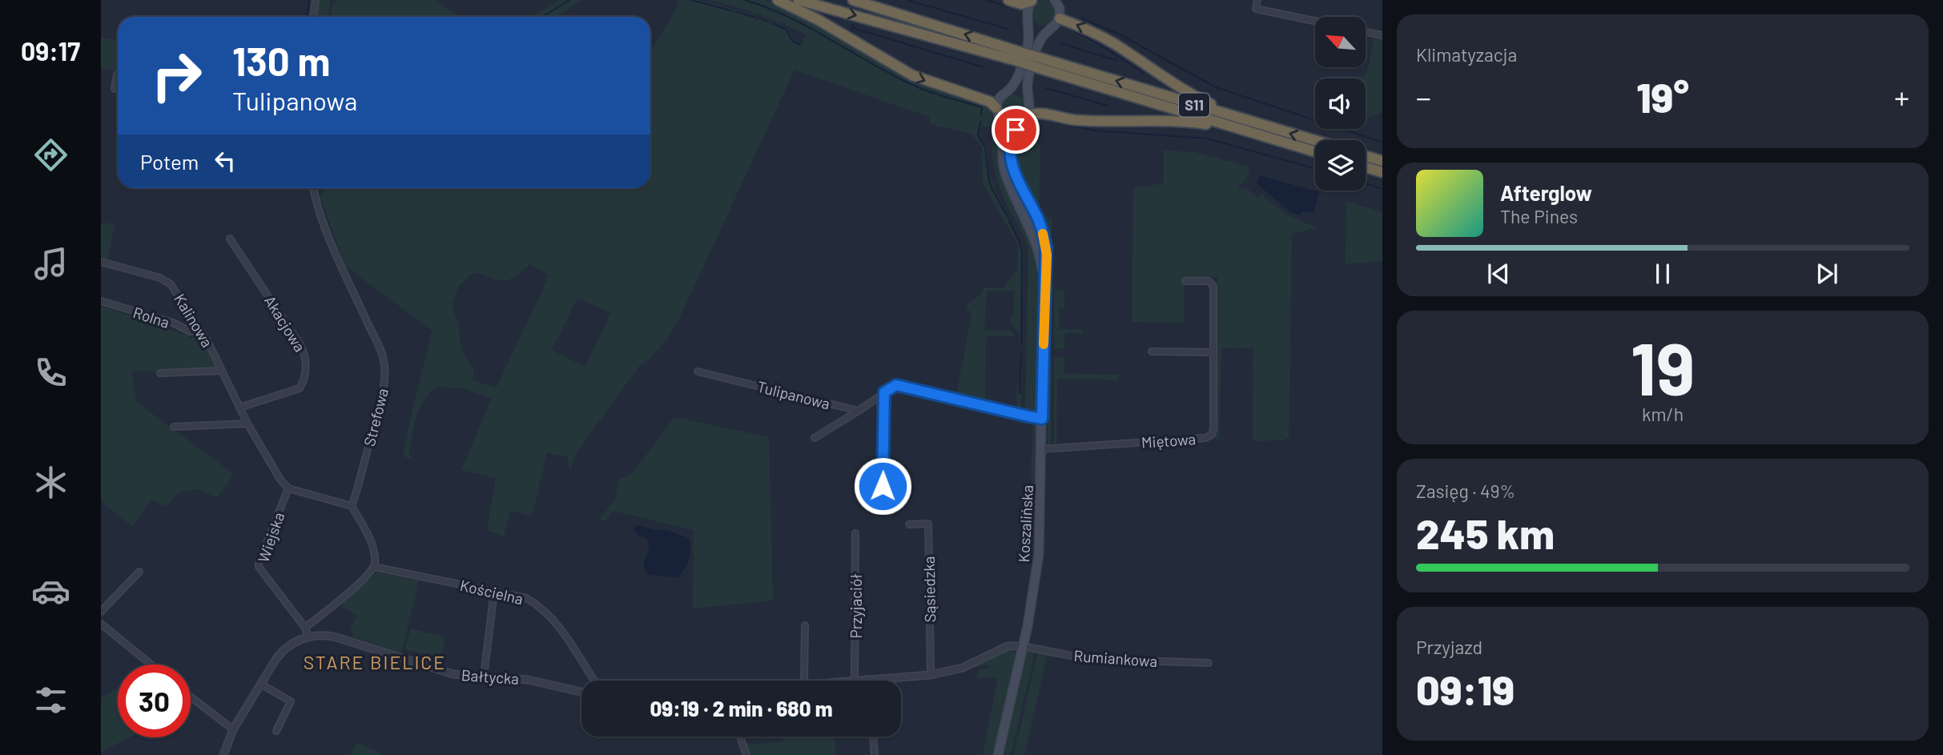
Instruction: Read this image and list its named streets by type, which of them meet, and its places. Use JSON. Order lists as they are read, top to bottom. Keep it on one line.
{"streets":{"highway":["S11"],"main road":["Koszalińska"],"street":["Rolna","Kalinowa","Akacjowa","Tulipanowa","Strefowa","Miętowa","Wiejska","Sąsiedzka","Kościelna","Przyjaciół","Rumiankowa","Bałtycka"]},"crossings":[["Rolna","Kalinowa"],["Kalinowa","Akacjowa"],["Kalinowa","Strefowa"],["Kalinowa","Wiejska"],["Kalinowa","Kościelna"],["Strefowa","Wiejska"],["Strefowa","Kościelna"],["Miętowa","Koszalińska"],["Koszalińska","Rumiankowa"],["Wiejska","Kościelna"],["Wiejska","Bałtycka"]],"districts":["STARE BIELICE"],"north":"top left","page":{"tabs":"09:17","tile":["Klimatyzacja",["19","km/h"],["Zasięg · 49%","245 km"],["Przyjazd","09:19"]],"turn":["130 m","Tulipanowa"],"heat":["−","19°","+"],"then":"Potem","song":["Afterglow","The Pines"],"limit":"30","trip":"09:19 · 2 min · 680 m"}}
